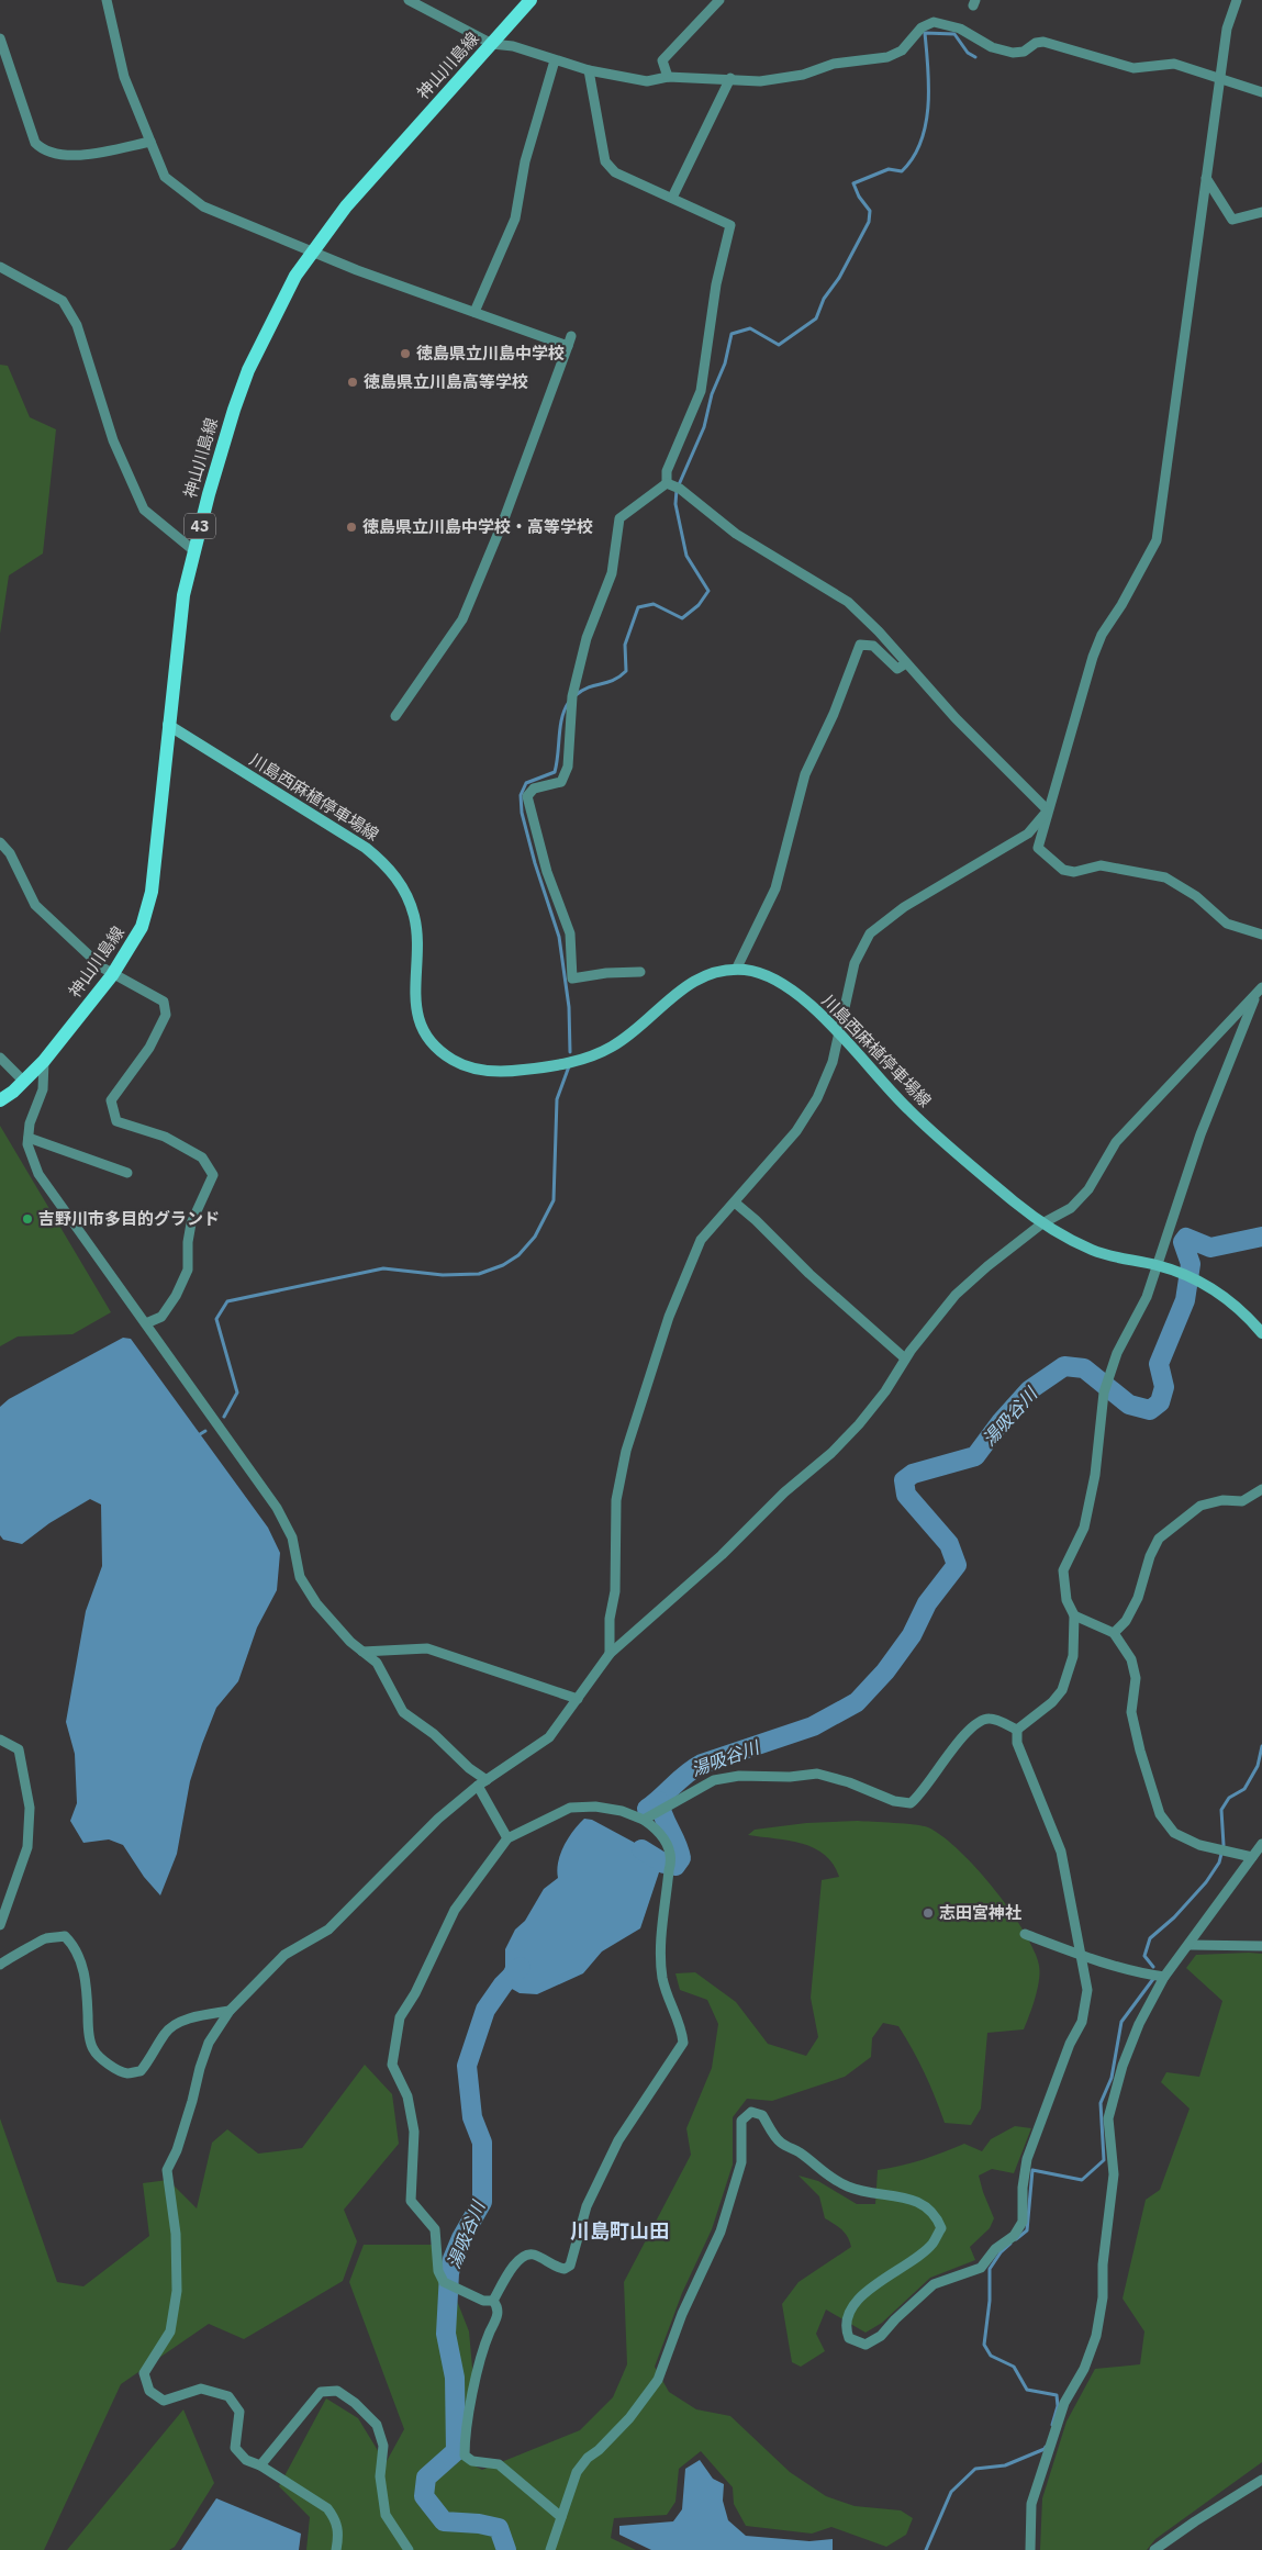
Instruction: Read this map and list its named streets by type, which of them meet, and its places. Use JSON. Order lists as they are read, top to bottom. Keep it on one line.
{"streets":{"main road":["神山川島線","43","川島西麻植停車場線"]},"crossings":[["神山川島線","川島西麻植停車場線"]],"districts":["川島町山田"],"water":["湯吸谷川"],"places":["徳島県立川島中学校","徳島県立川島高等学校","徳島県立川島中学校・高等学校","吉野川市多目的グランド","志田宮神社"]}
